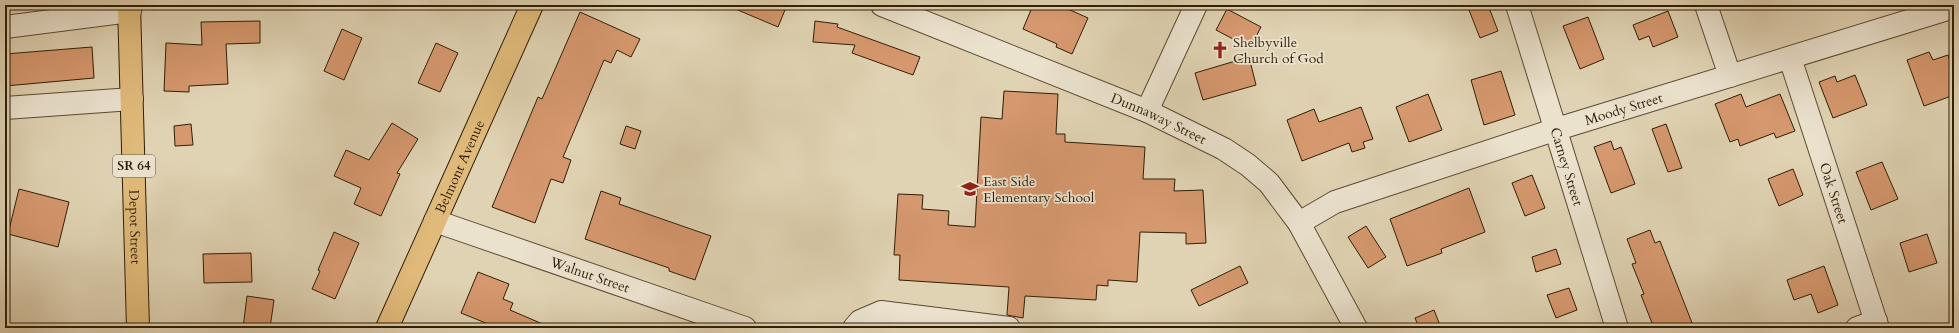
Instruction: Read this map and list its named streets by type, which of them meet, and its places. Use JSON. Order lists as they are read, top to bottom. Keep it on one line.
{"streets":{"main road":["SR 64","Belmont Avenue","Depot Street"],"street":["Moody Street","Dunnaway Street","Carney Street","Oak Street","Walnut Street"]},"crossings":[["Moody Street","Dunnaway Street"],["Moody Street","Carney Street"],["Moody Street","Oak Street"],["Belmont Avenue","Walnut Street"]],"places":{"church":["Shelbyville Church of God"],"school or university":["East Side Elementary School"]}}
